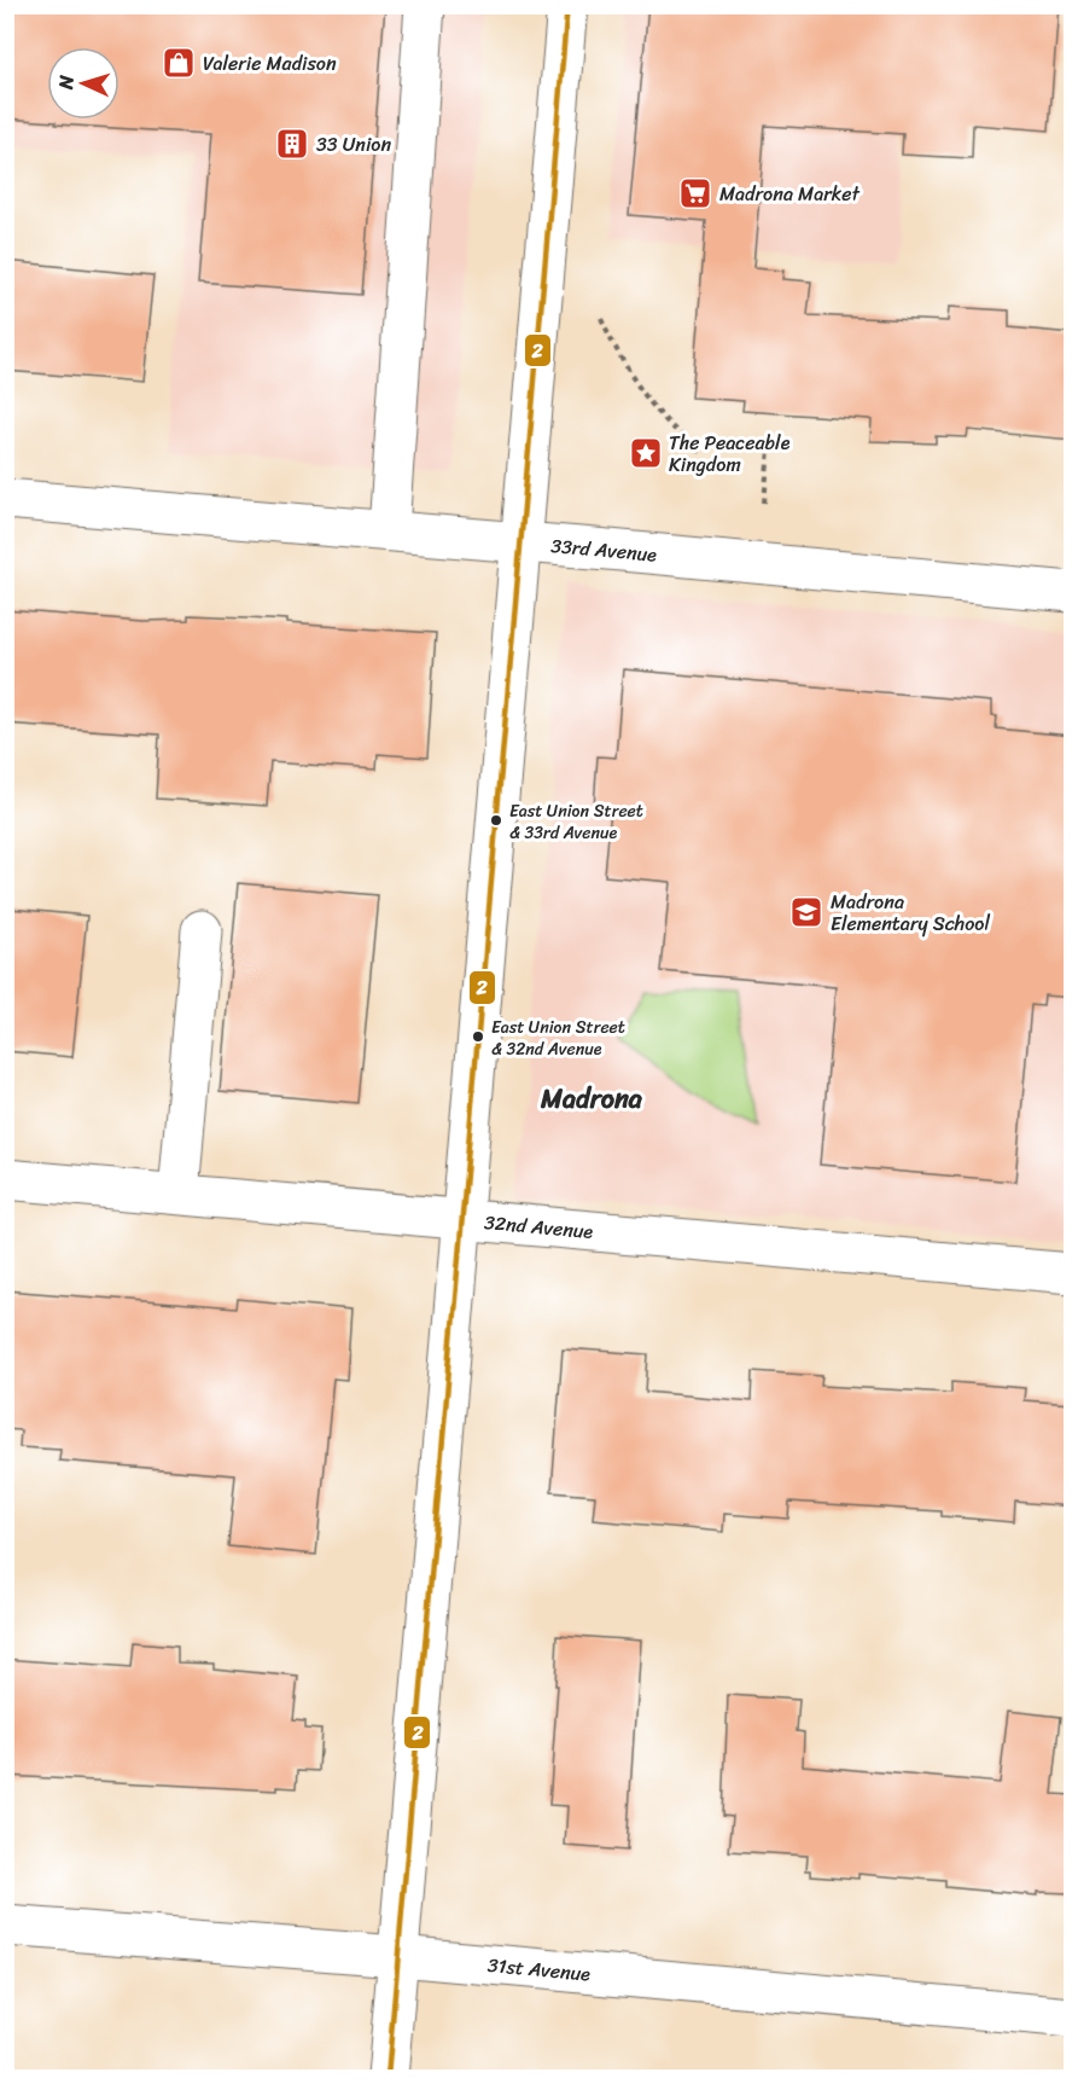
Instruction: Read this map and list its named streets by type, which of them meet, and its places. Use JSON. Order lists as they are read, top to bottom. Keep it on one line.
{"streets":{"street":["33rd Avenue","32nd Avenue","31st Avenue"]},"districts":["Madrona"],"places":{"shop":["Valerie Madison"],"building":["33 Union"],"supermarket":["Madrona Market"],"place":["The Peaceable Kingdom"],"other":["East Union Street & 33rd Avenue","East Union Street & 32nd Avenue"],"school or university":["Madrona Elementary School"]},"lines":["transit line 2"],"north":"left"}
